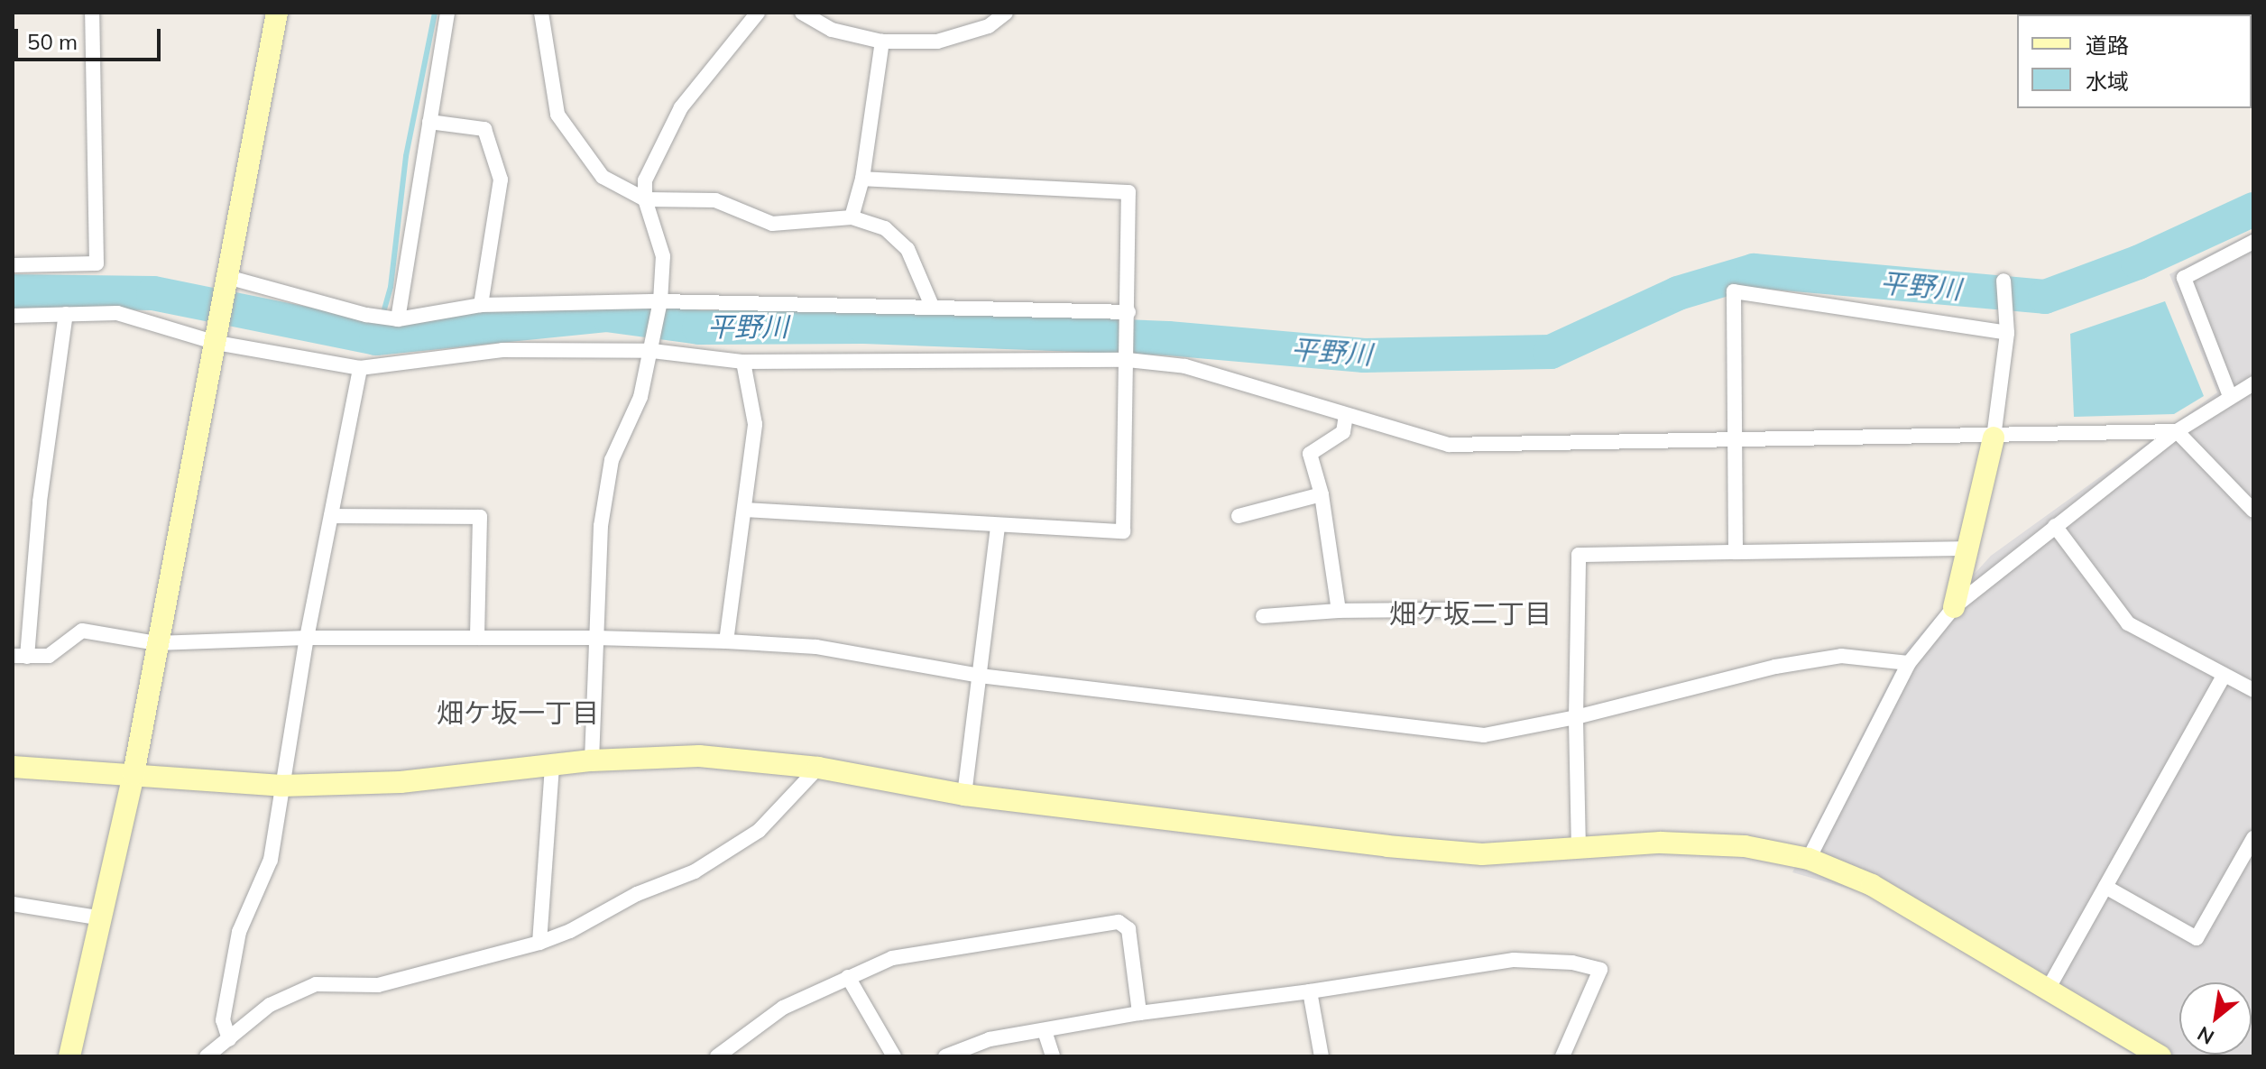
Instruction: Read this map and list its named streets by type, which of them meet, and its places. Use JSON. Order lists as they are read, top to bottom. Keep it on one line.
{"districts":["畑ケ坂二丁目","畑ケ坂一丁目"],"water":["平野川"],"legend":["道路","水域"],"scale_bar":"50 m","north":"bottom left"}
